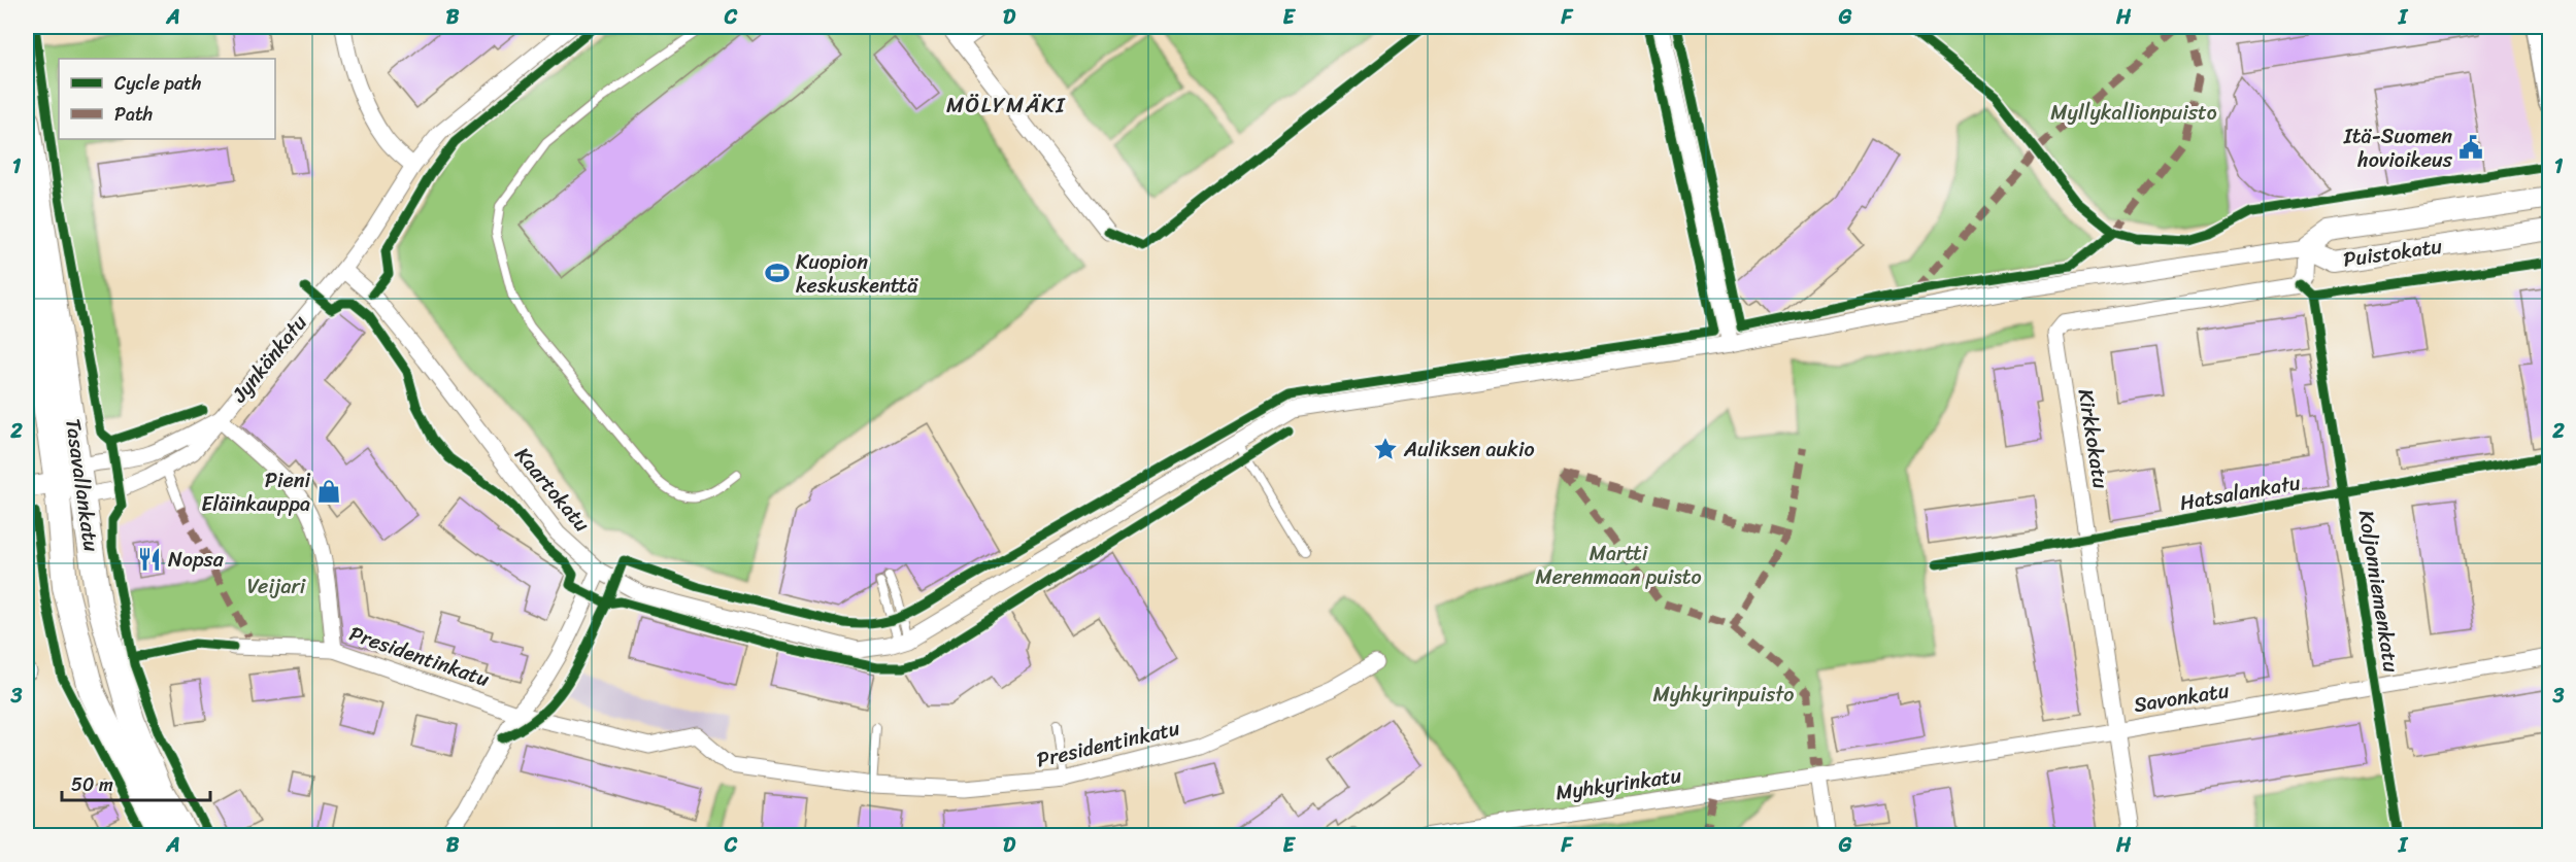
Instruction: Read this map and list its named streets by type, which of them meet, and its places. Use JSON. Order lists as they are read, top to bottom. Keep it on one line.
{"streets":{"main road":["Tasavallankatu"],"street":["Puistokatu","Jynkänkatu","Kirkkokatu","Kaartokatu","Presidentinkatu","Savonkatu","Myhkyrinkatu"],"lane":["Hatsalankatu","Koljonniemenkatu"]},"crossings":[["Jynkänkatu","Tasavallankatu"],["Jynkänkatu","Kaartokatu"],["Kirkkokatu","Hatsalankatu"],["Kirkkokatu","Koljonniemenkatu"],["Kirkkokatu","Savonkatu"],["Hatsalankatu","Koljonniemenkatu"],["Koljonniemenkatu","Savonkatu"],["Savonkatu","Myhkyrinkatu"]],"districts":["MÖLYMÄKI"],"parks":["Myllykallionpuisto","Martti Merenmaan puisto","Veijari","Myhkyrinpuisto"],"places":{"public building":["Itä-Suomen hovioikeus"],"sports":["Kuopion keskuskenttä"],"place":["Auliksen aukio"],"shop":["Pieni Eläinkauppa"],"restaurant":["Nopsa"]},"legend":["Cycle path","Path"],"scale_bar":"50 m","grid":{"columns":["A","B","C","D","E","F","G","H","I"],"rows":["1","2","3"]}}
